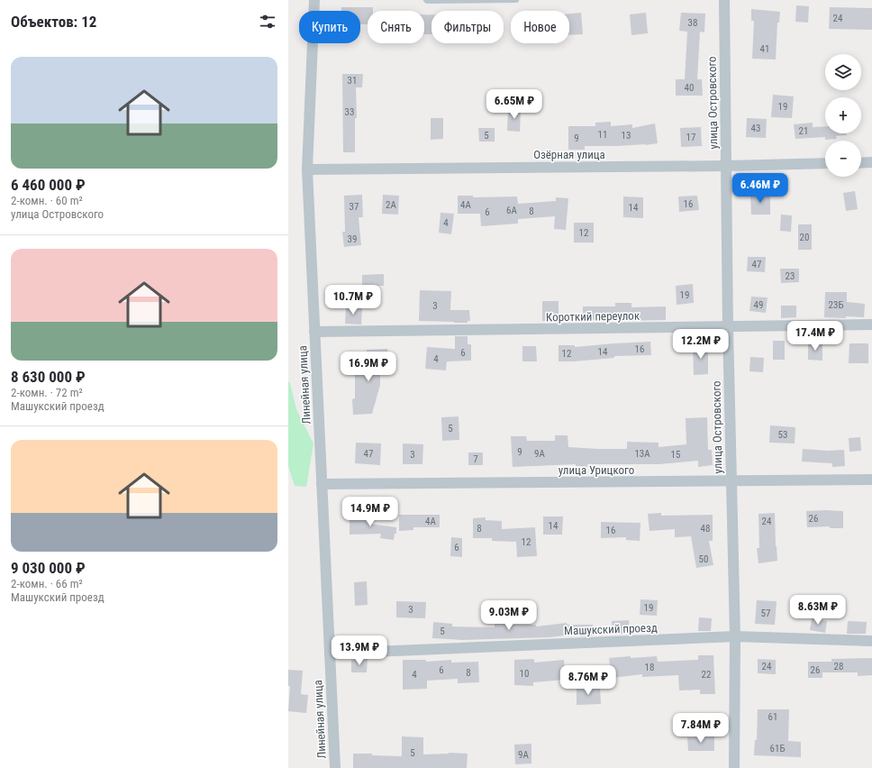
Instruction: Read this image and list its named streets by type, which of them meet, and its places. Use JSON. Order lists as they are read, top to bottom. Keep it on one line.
{"streets":{"street":["улица Островского","Озёрная улица","Короткий переулок","Линейная улица","улица Урицкого","Машукский проезд"]},"crossings":[["улица Островского","Озёрная улица"],["улица Островского","Короткий переулок"],["улица Островского","улица Урицкого"],["улица Островского","Машукский проезд"],["Озёрная улица","Линейная улица"],["Короткий переулок","Линейная улица"],["Линейная улица","улица Урицкого"],["Линейная улица","Машукский проезд"]],"house_numbers":["24","38","41","31","40","19","33","43","21","11","5","13","17","9","16","2А","4А","37","14","6А","8","6","4","12","20","39","47","23","19","49","23Б","3","16","14","6","12","4","5","53","9","47","9А","13А","3","15","7","26","4А","24","14","8","48","16","12","6","50","19","3","57","5","24","28","18","6","26","8","10","4","22","61","61Б","5","9А"],"page":{"heading":"Объектов: 12","chip":["Купить","Снять","Фильтры","Новое"],"list":[{"name":"6 460 000 ₽","note":"2-комн. · 60 m² · улица Островского"},{"name":"8 630 000 ₽","note":"2-комн. · 72 m² · Машукский проезд"},{"name":"9 030 000 ₽","note":"2-комн. · 66 m² · Машукский проезд"}],"map_buttons":["+","−"],"price":["6.65M ₽","6.46M ₽","10.7M ₽","17.4M ₽","12.2M ₽","16.9M ₽","14.9M ₽","8.63M ₽","9.03M ₽","13.9M ₽","8.76M ₽","7.84M ₽"]}}
